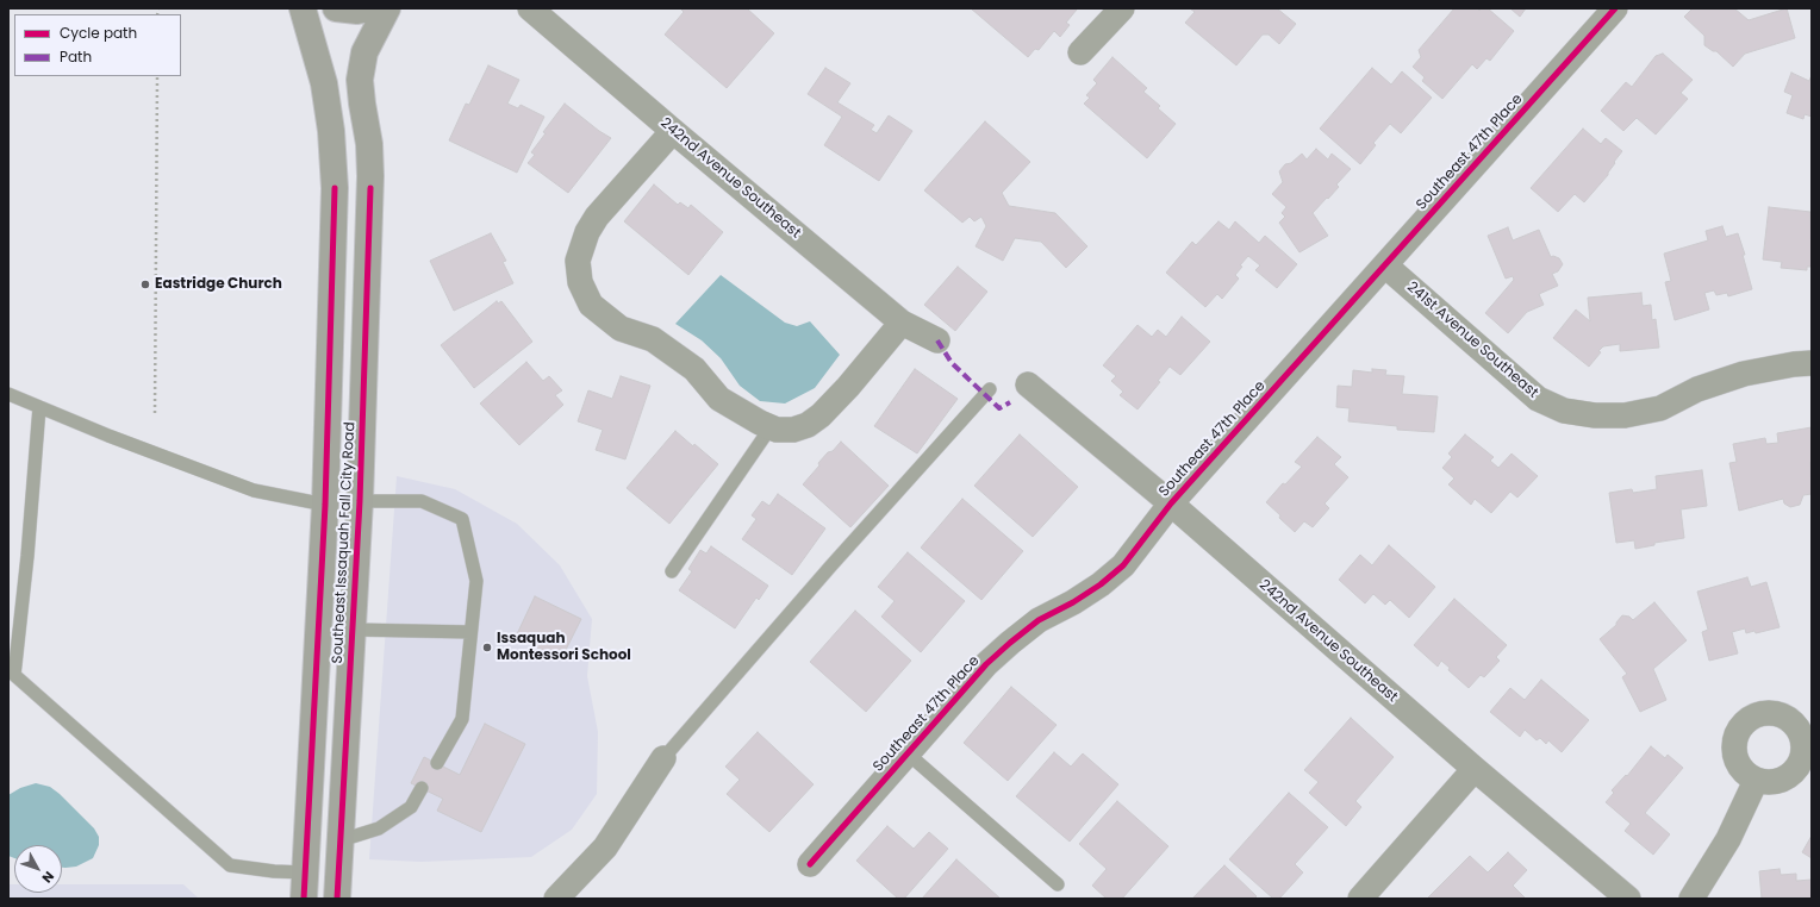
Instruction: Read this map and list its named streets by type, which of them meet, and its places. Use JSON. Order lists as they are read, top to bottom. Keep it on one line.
{"streets":{"street":["Southeast 47th Place","242nd Avenue Southeast","241st Avenue Southeast","Southeast Issaquah Fall City Road"]},"crossings":[["Southeast 47th Place","242nd Avenue Southeast"],["Southeast 47th Place","241st Avenue Southeast"]],"places":["Eastridge Church","Issaquah Montessori School"],"legend":["Cycle path","Path"],"north":"bottom right"}
